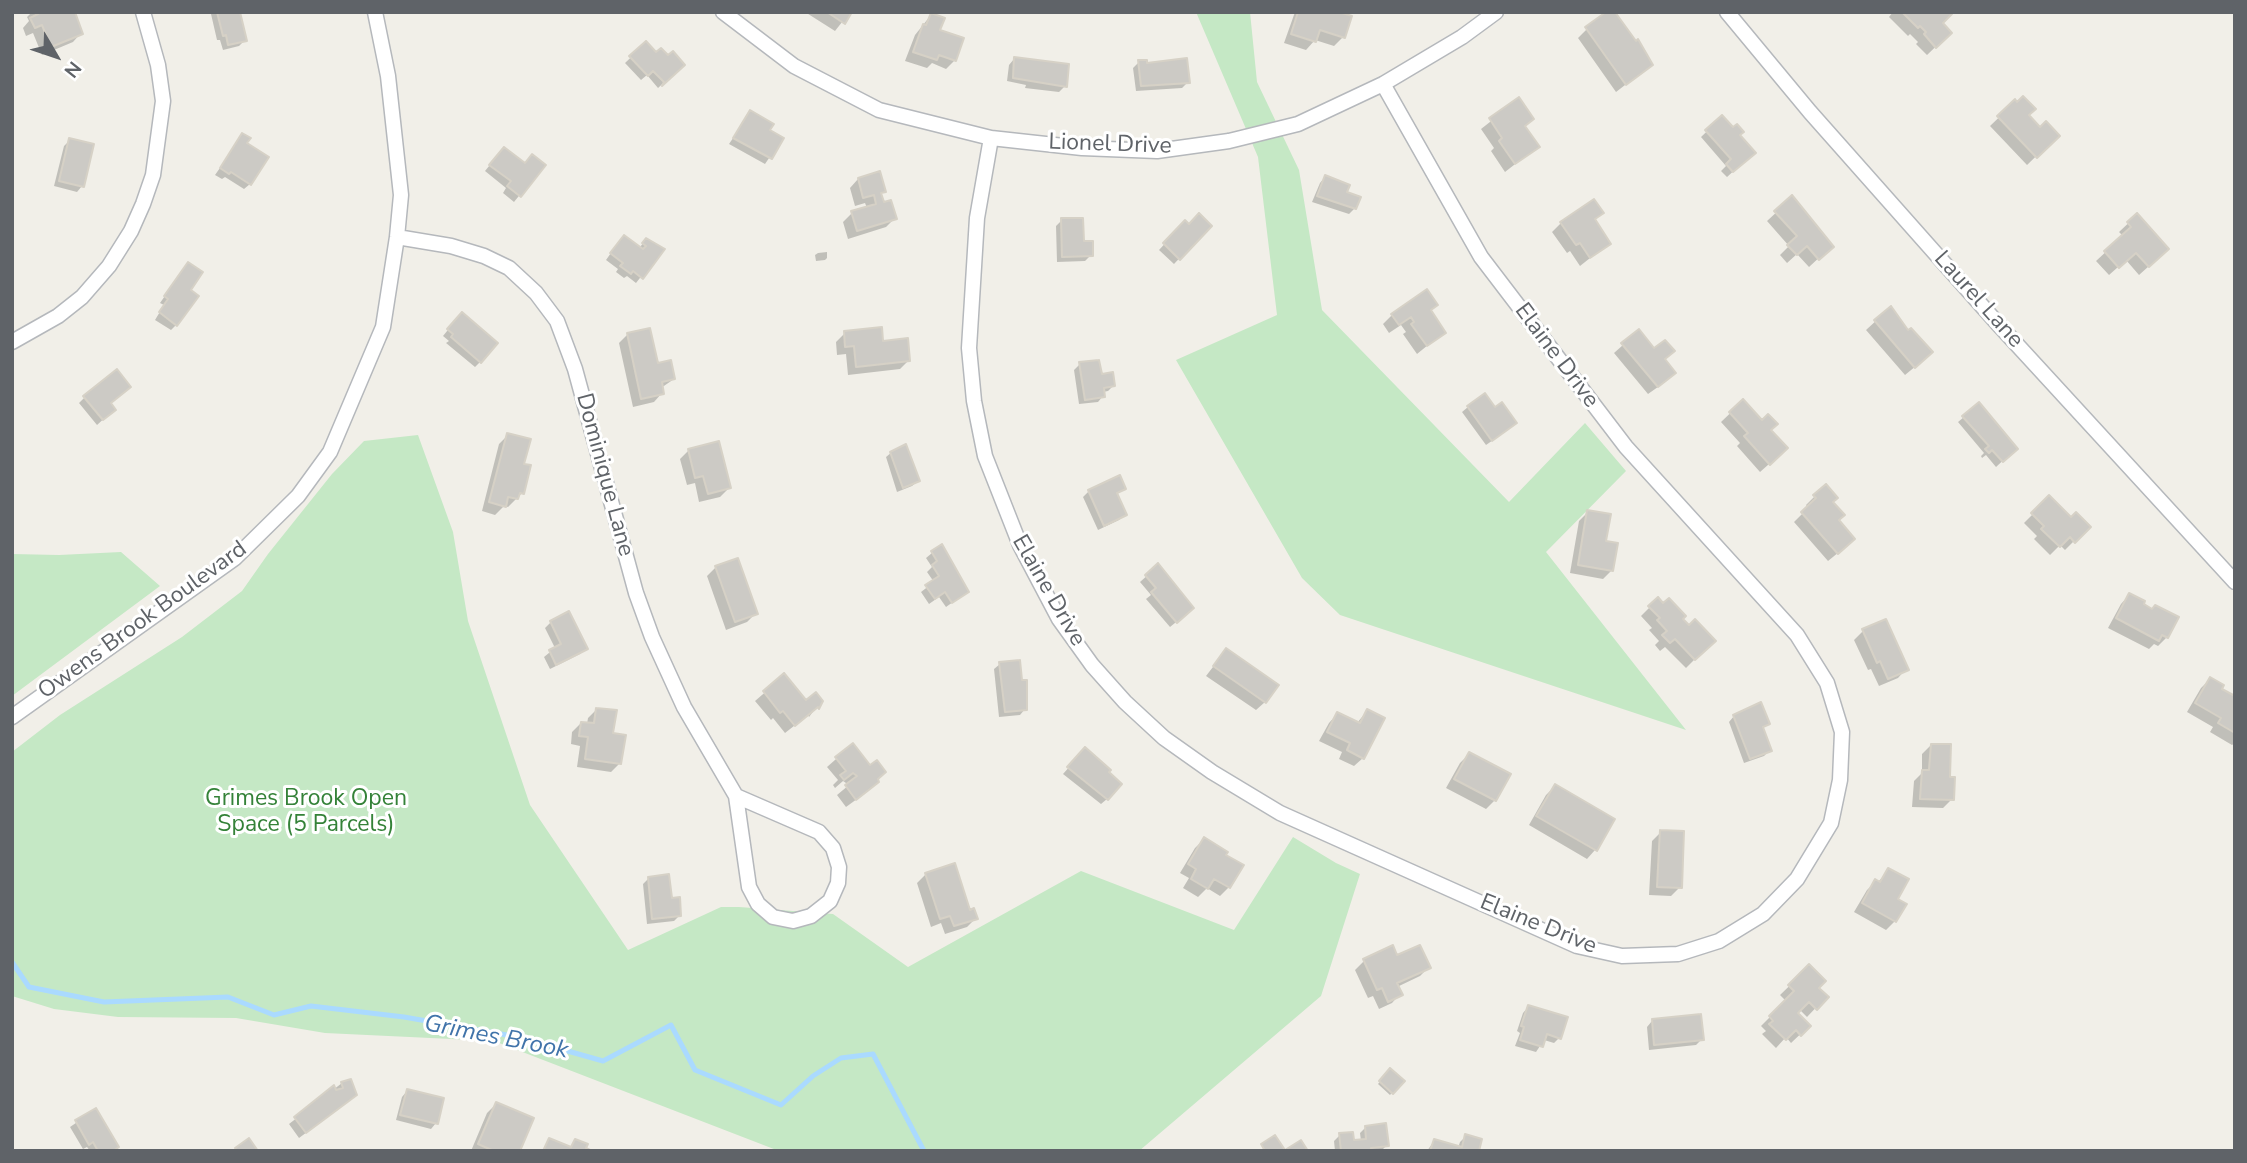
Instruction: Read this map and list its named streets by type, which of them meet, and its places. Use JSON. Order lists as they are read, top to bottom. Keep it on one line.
{"streets":{"street":["Lionel Drive","Laurel Lane","Elaine Drive","Dominique Lane","Owens Brook Boulevard"]},"crossings":[["Lionel Drive","Elaine Drive"],["Dominique Lane","Owens Brook Boulevard"]],"water":["Grimes Brook"],"parks":["Grimes Brook Open Space (5 Parcels)"],"north":"bottom right"}
